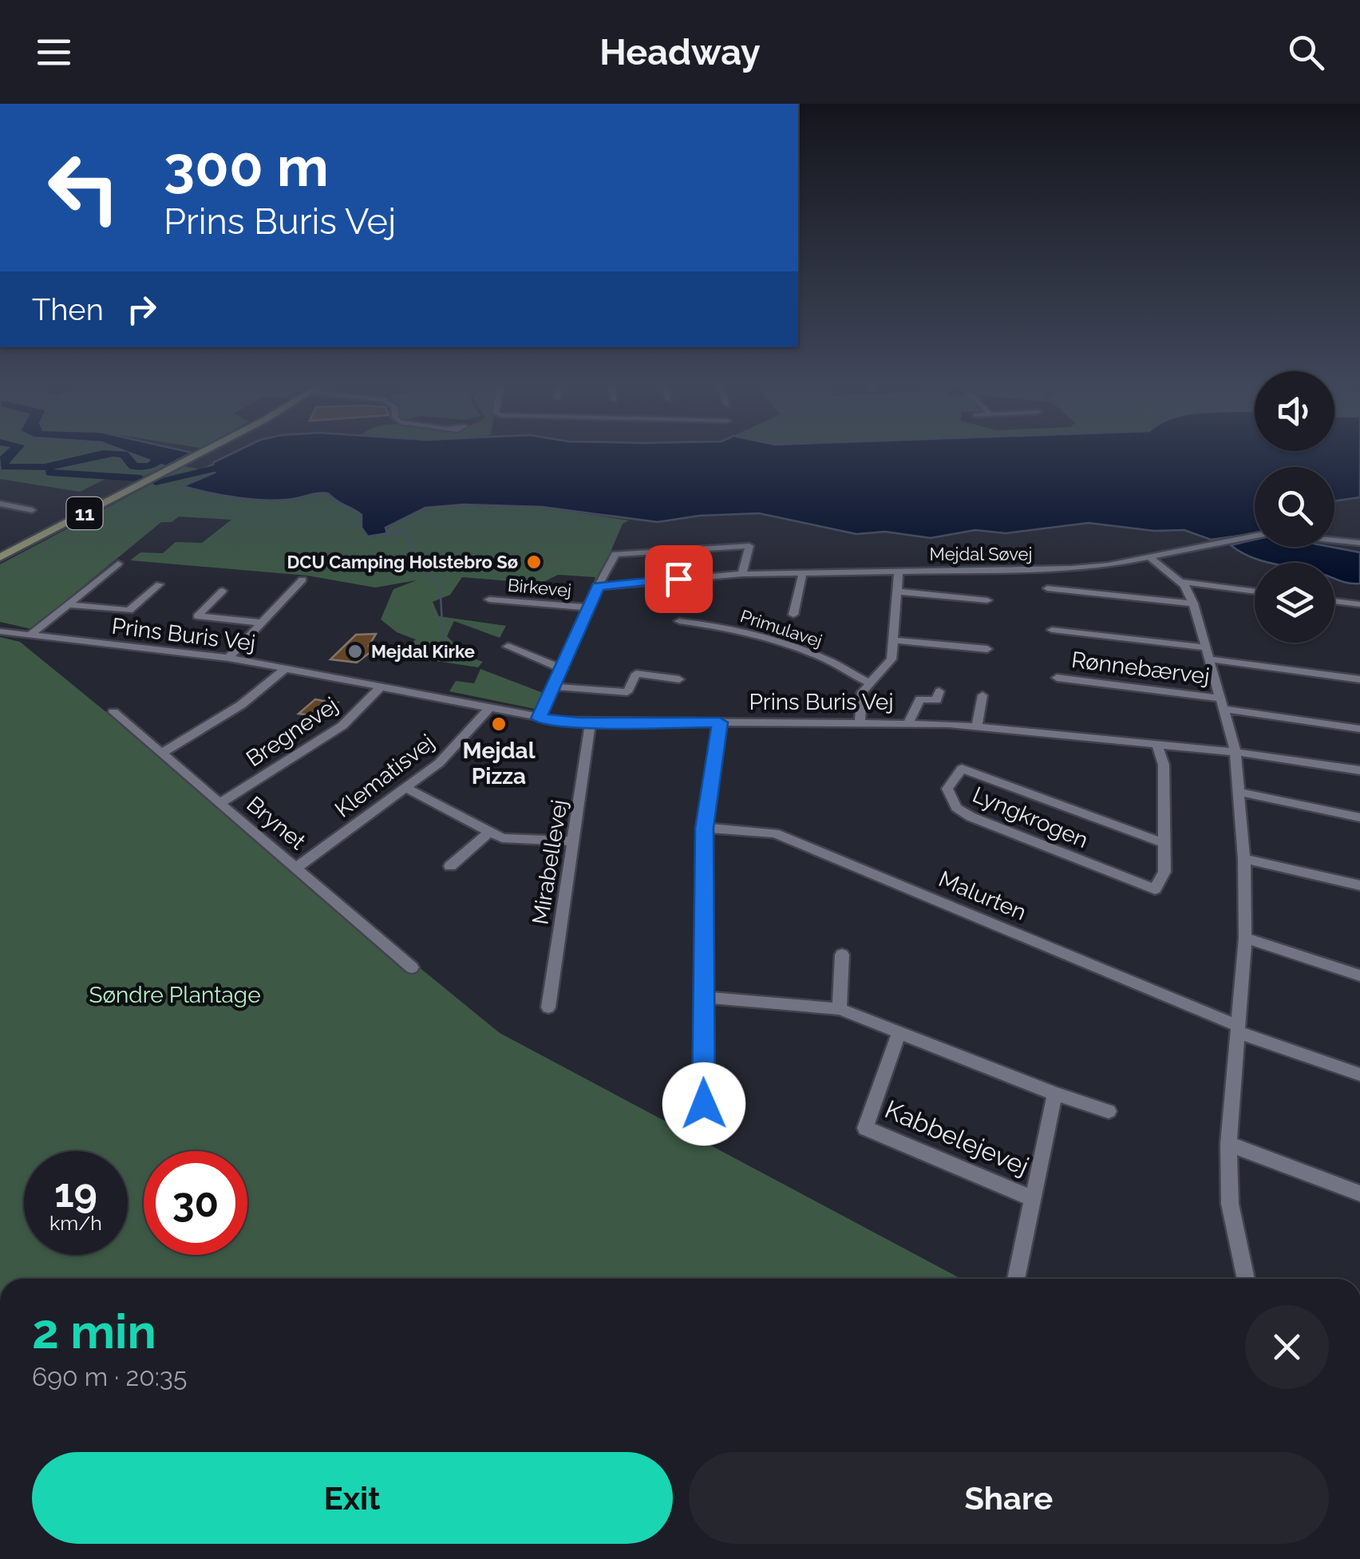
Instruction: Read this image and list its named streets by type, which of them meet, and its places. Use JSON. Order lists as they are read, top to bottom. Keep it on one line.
{"streets":{"main road":["11"],"street":["Mejdal Søvej","Birkevej","Primulavej","Prins Buris Vej","Rønnebærvej","Bregnevej","Klematisvej","Lyngkrogen","Brynet","Mirabellevej","Malurten","Kabbelejevej"]},"crossings":[["Mejdal Søvej","Birkevej"],["Mejdal Søvej","Rønnebærvej"],["Birkevej","Prins Buris Vej"],["Prins Buris Vej","Rønnebærvej"],["Prins Buris Vej","Bregnevej"],["Prins Buris Vej","Klematisvej"],["Prins Buris Vej","Lyngkrogen"],["Prins Buris Vej","Mirabellevej"],["Rønnebærvej","Malurten"],["Bregnevej","Brynet"],["Klematisvej","Brynet"]],"parks":["Søndre Plantage"],"places":["DCU Camping Holstebro Sø","Mejdal Kirke","Mejdal Pizza"],"page":{"header":"Headway","turn":["300 m","Prins Buris Vej"],"then":"Then","speed":"19 km/h","limit":"30","heading":["2 min","690 m · 20:35"],"buttons":["Exit","Share"]}}
